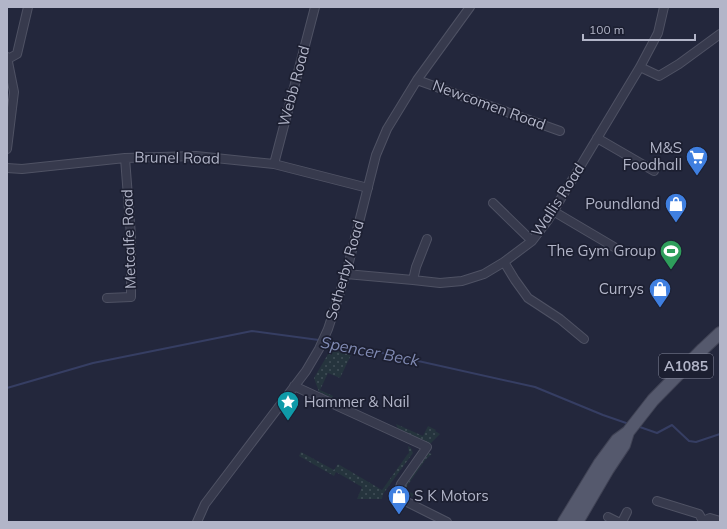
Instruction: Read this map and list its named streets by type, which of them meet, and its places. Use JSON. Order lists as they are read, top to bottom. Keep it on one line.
{"streets":{"main road":["A1085"],"street":["Webb Road","Newcomen Road","Brunel Road","Wallis Road","Metcalfe Road","Sotherby Road"]},"crossings":[["Webb Road","Brunel Road"],["Newcomen Road","Sotherby Road"],["Brunel Road","Metcalfe Road"],["Brunel Road","Sotherby Road"],["Wallis Road","Sotherby Road"]],"water":["Spencer Beck"],"places":{"supermarket":["M&S Foodhall"],"shop":["Poundland","Currys","S K Motors"],"sports":["The Gym Group"],"place":["Hammer & Nail"]},"scale_bar":"100 m"}
